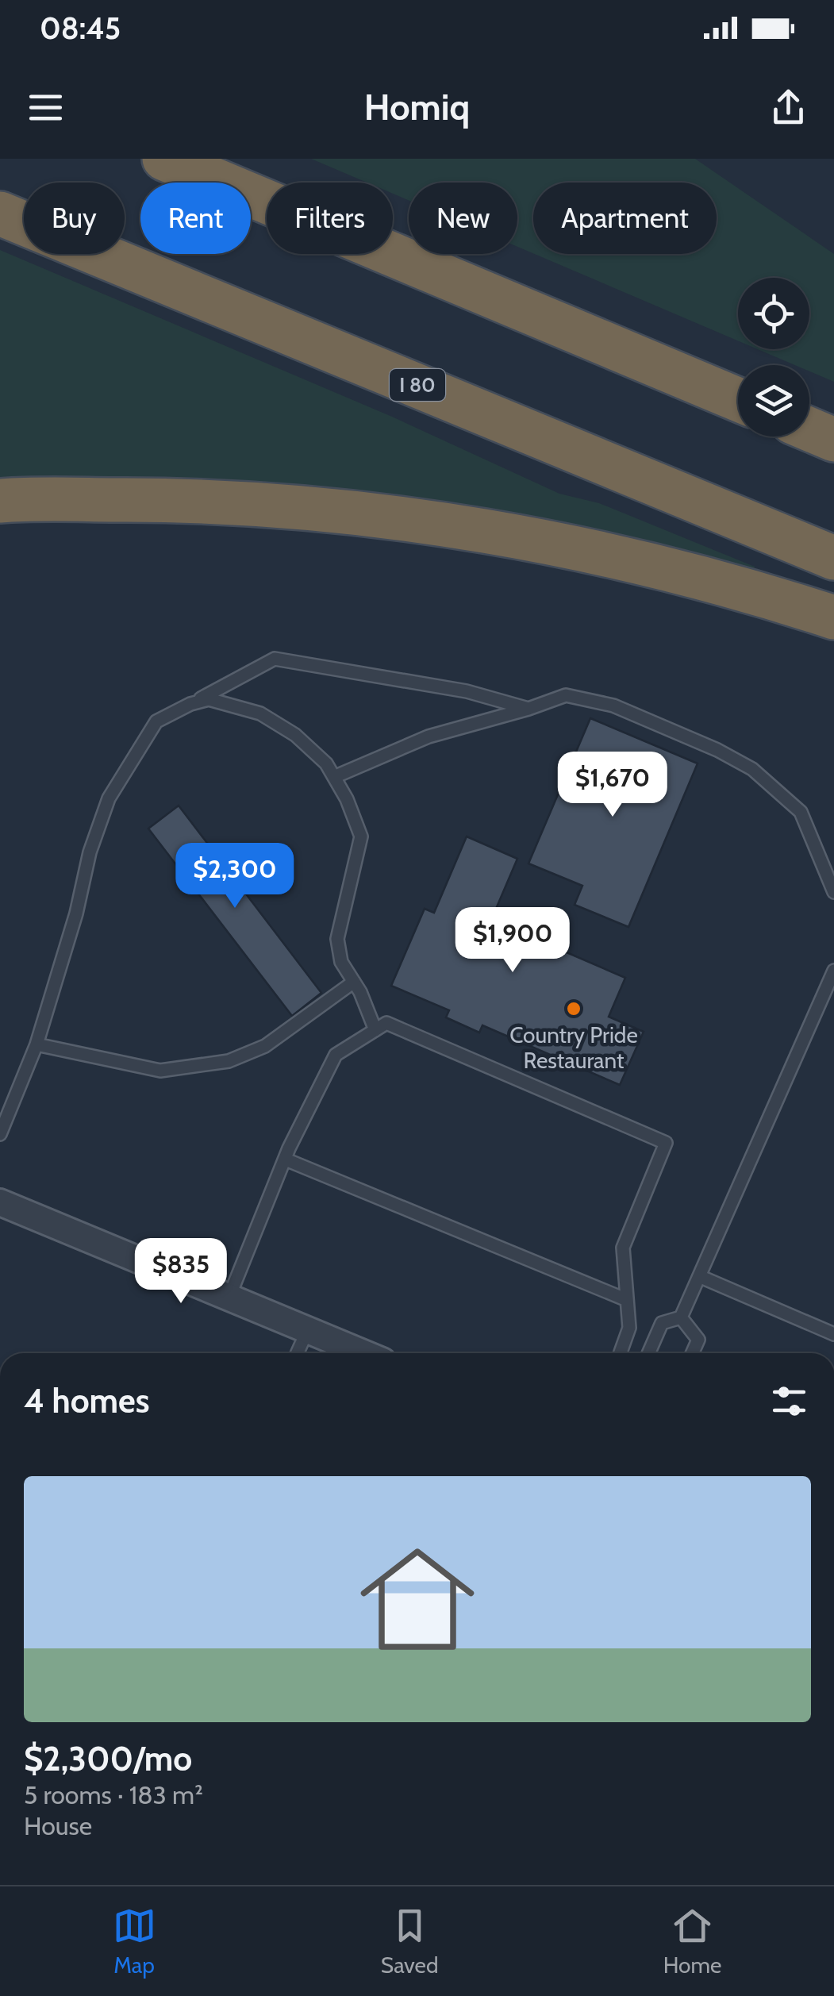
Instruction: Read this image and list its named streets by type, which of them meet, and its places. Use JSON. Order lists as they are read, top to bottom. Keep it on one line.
{"streets":{"highway":["I 80"]},"places":["Country Pride Restaurant"],"page":{"status":"08:45","header":"Homiq","chip":["Buy","Rent","Filters","New","Apartment"],"price":["$1,670","$2,300","$1,900","$835"],"heading":"4 homes","list":[{"name":"$2,300/mo","note":"5 rooms · 183 m² · House"}],"tabs":["Map","Saved","Home"]}}
